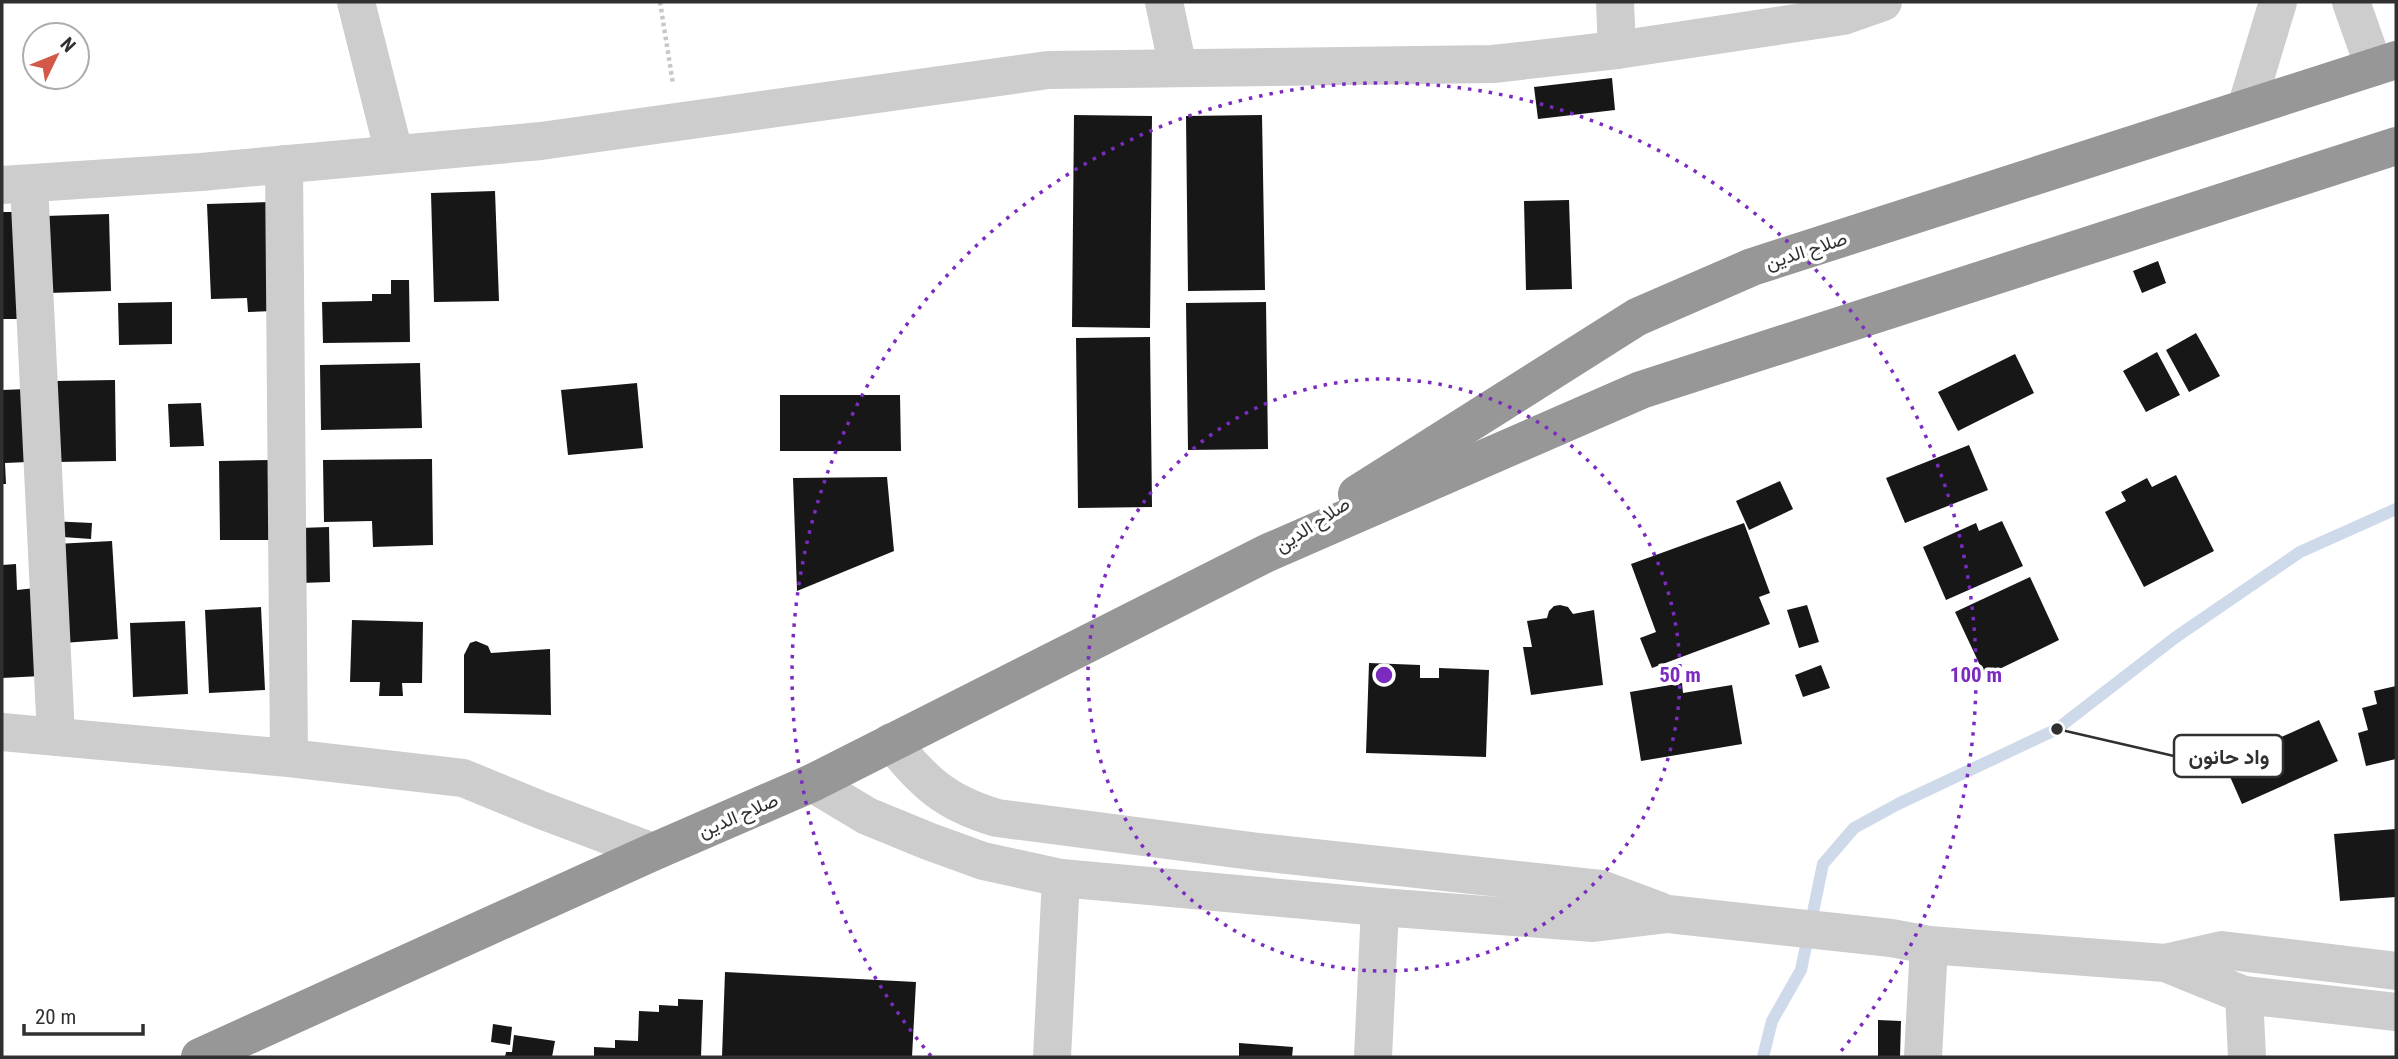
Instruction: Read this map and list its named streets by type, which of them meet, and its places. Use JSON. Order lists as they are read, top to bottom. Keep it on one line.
{"streets":{"highway":["صلاح الدين"]},"places":["واد حانون"],"scale_bar":"20 m","north":"top right","rings":["50 m","100 m"]}
